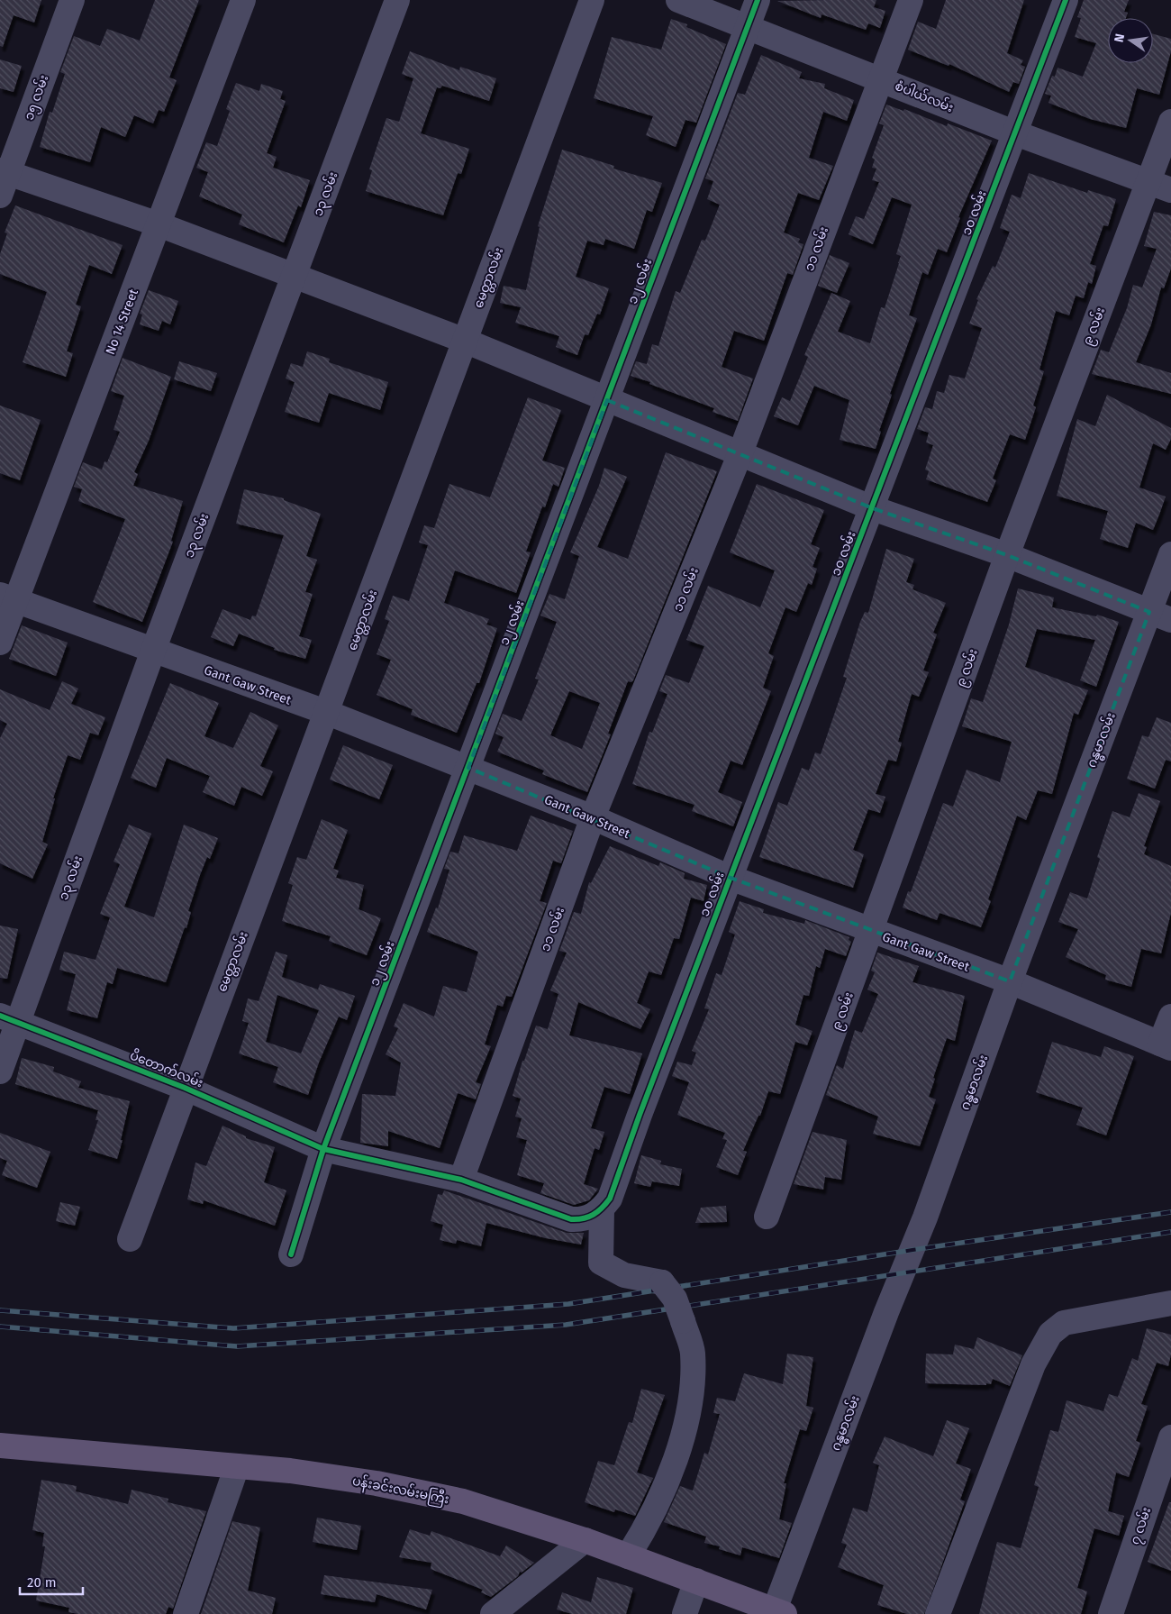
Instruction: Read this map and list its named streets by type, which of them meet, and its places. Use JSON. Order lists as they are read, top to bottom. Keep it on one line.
{"streets":{"main road":["ပန်းခင်းလမ်းမကြီး"],"street":["စံပါယ်လမ်း","၁၅ လမ်း","၁၃ လမ်း","၁၀ လမ်း","၁၁ လမ်း","မေတ္တာလမ်း","၁၂ လမ်း","No 14 Street","၉ လမ်း","Gant Gaw Street","ဂန္ဓမာလမ်း","ပိတောက်လမ်း","၇ လမ်း"]},"crossings":[["စံပါယ်လမ်း","၁၀ လမ်း"],["စံပါယ်လမ်း","၁၁ လမ်း"],["စံပါယ်လမ်း","၁၂ လမ်း"],["စံပါယ်လမ်း","၉ လမ်း"],["၁၃ လမ်း","Gant Gaw Street"],["၁၃ လမ်း","ပိတောက်လမ်း"],["၁၀ လမ်း","Gant Gaw Street"],["၁၀ လမ်း","ပိတောက်လမ်း"],["၁၁ လမ်း","Gant Gaw Street"],["၁၁ လမ်း","ပိတောက်လမ်း"],["မေတ္တာလမ်း","Gant Gaw Street"],["မေတ္တာလမ်း","ပိတောက်လမ်း"],["၁၂ လမ်း","Gant Gaw Street"],["၁၂ လမ်း","ပိတောက်လမ်း"],["No 14 Street","Gant Gaw Street"],["၉ လမ်း","Gant Gaw Street"],["Gant Gaw Street","ဂန္ဓမာလမ်း"],["ဂန္ဓမာလမ်း","ပန်းခင်းလမ်းမကြီး"]],"scale_bar":"20 m","north":"left"}
